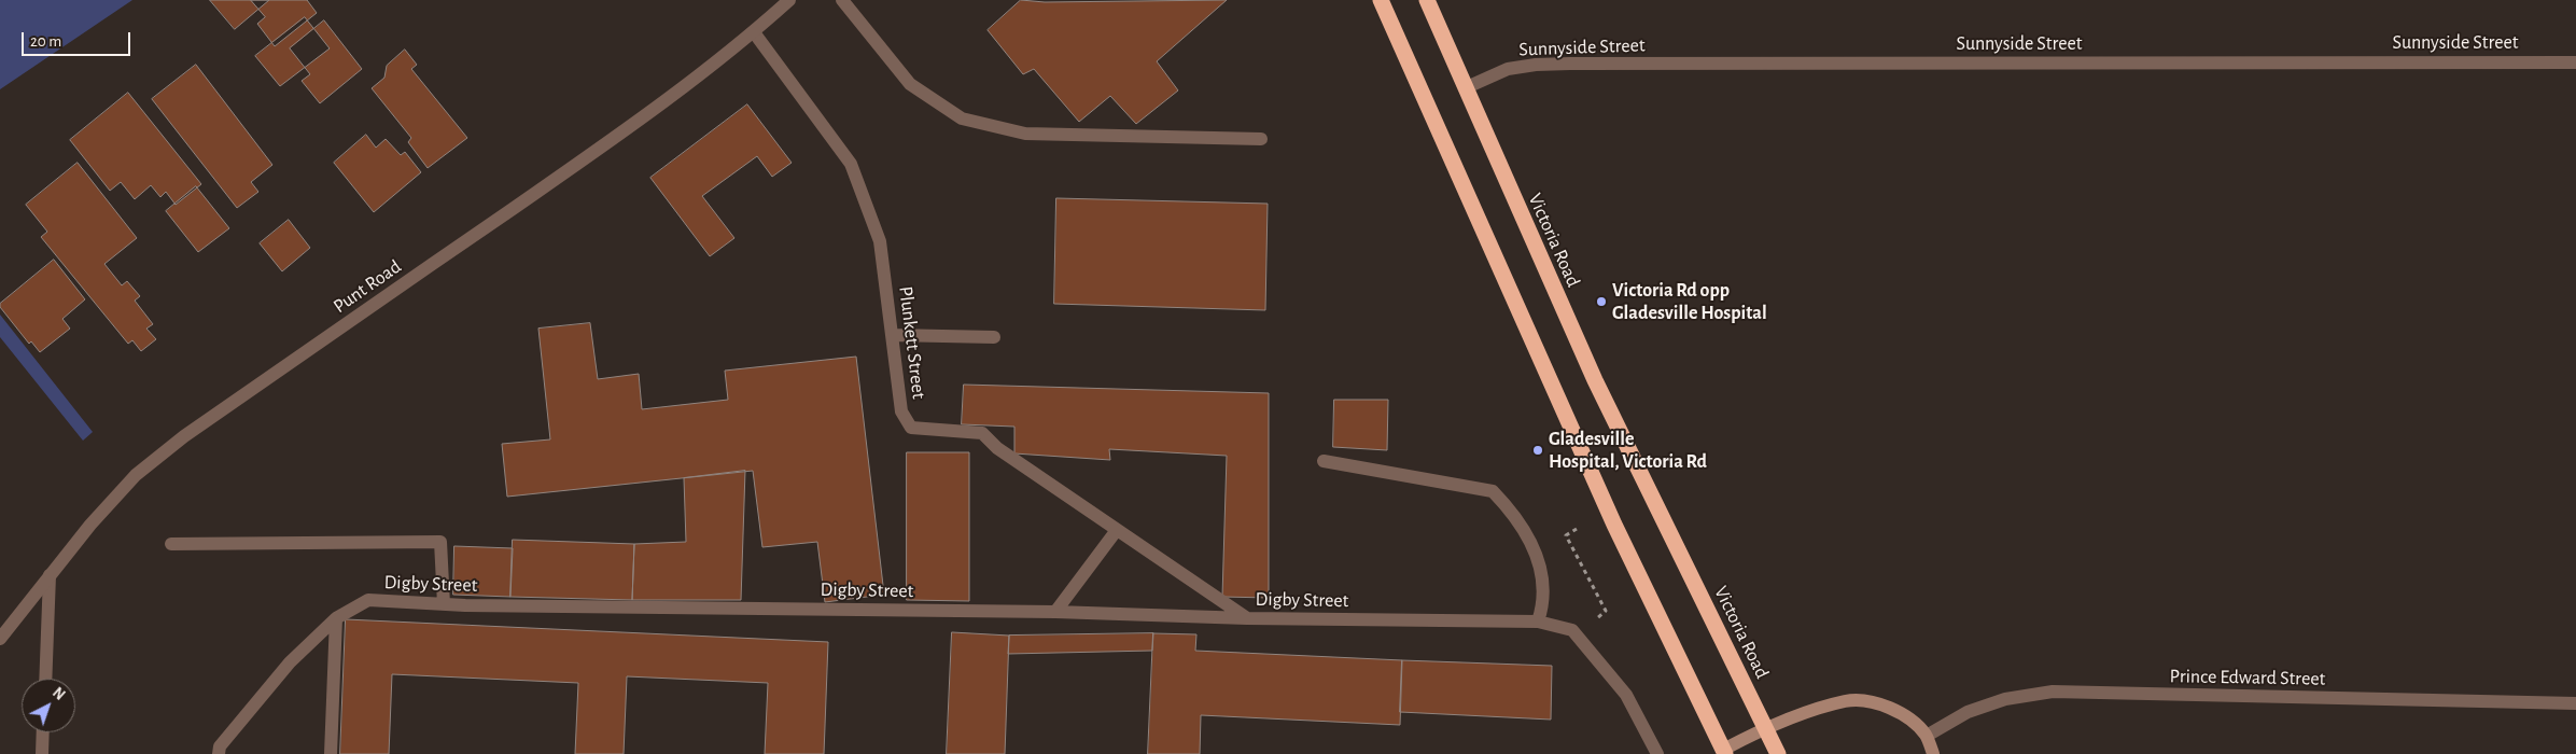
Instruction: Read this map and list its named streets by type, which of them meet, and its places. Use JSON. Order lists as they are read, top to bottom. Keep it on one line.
{"streets":{"highway":["Victoria Road"],"street":["Sunnyside Street","Punt Road","Plunkett Street","Digby Street","Prince Edward Street"]},"crossings":[["Sunnyside Street","Victoria Road"],["Punt Road","Plunkett Street"],["Plunkett Street","Digby Street"]],"places":["Victoria Rd opp Gladesville Hospital","Gladesville Hospital, Victoria Rd"],"scale_bar":"20 m","north":"top right"}
